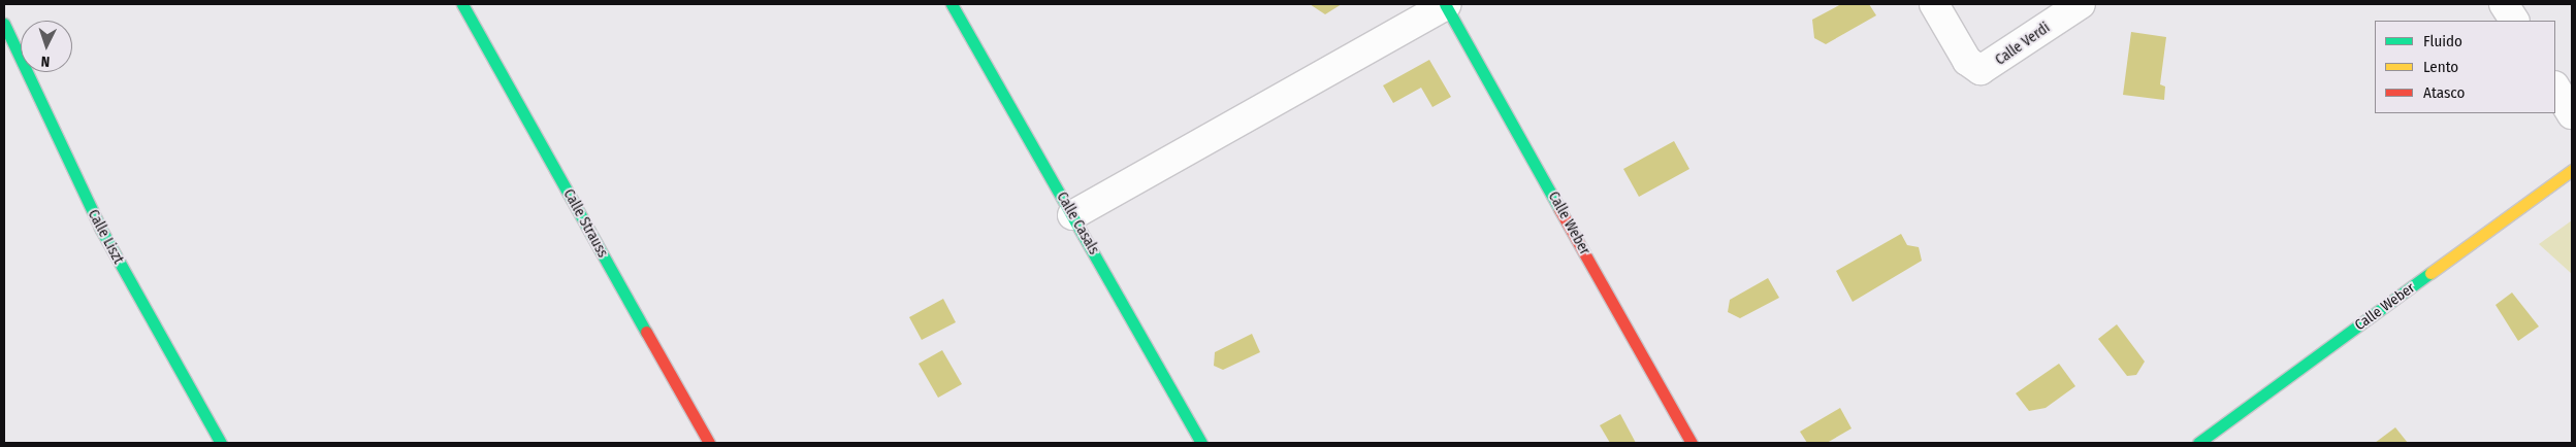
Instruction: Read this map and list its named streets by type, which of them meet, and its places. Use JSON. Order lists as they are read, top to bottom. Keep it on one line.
{"streets":{"street":["Calle Verdi","Calle Strauss","Calle Casals","Calle Weber","Calle Liszt"]},"legend":["Fluido","Lento","Atasco"],"north":"bottom"}
